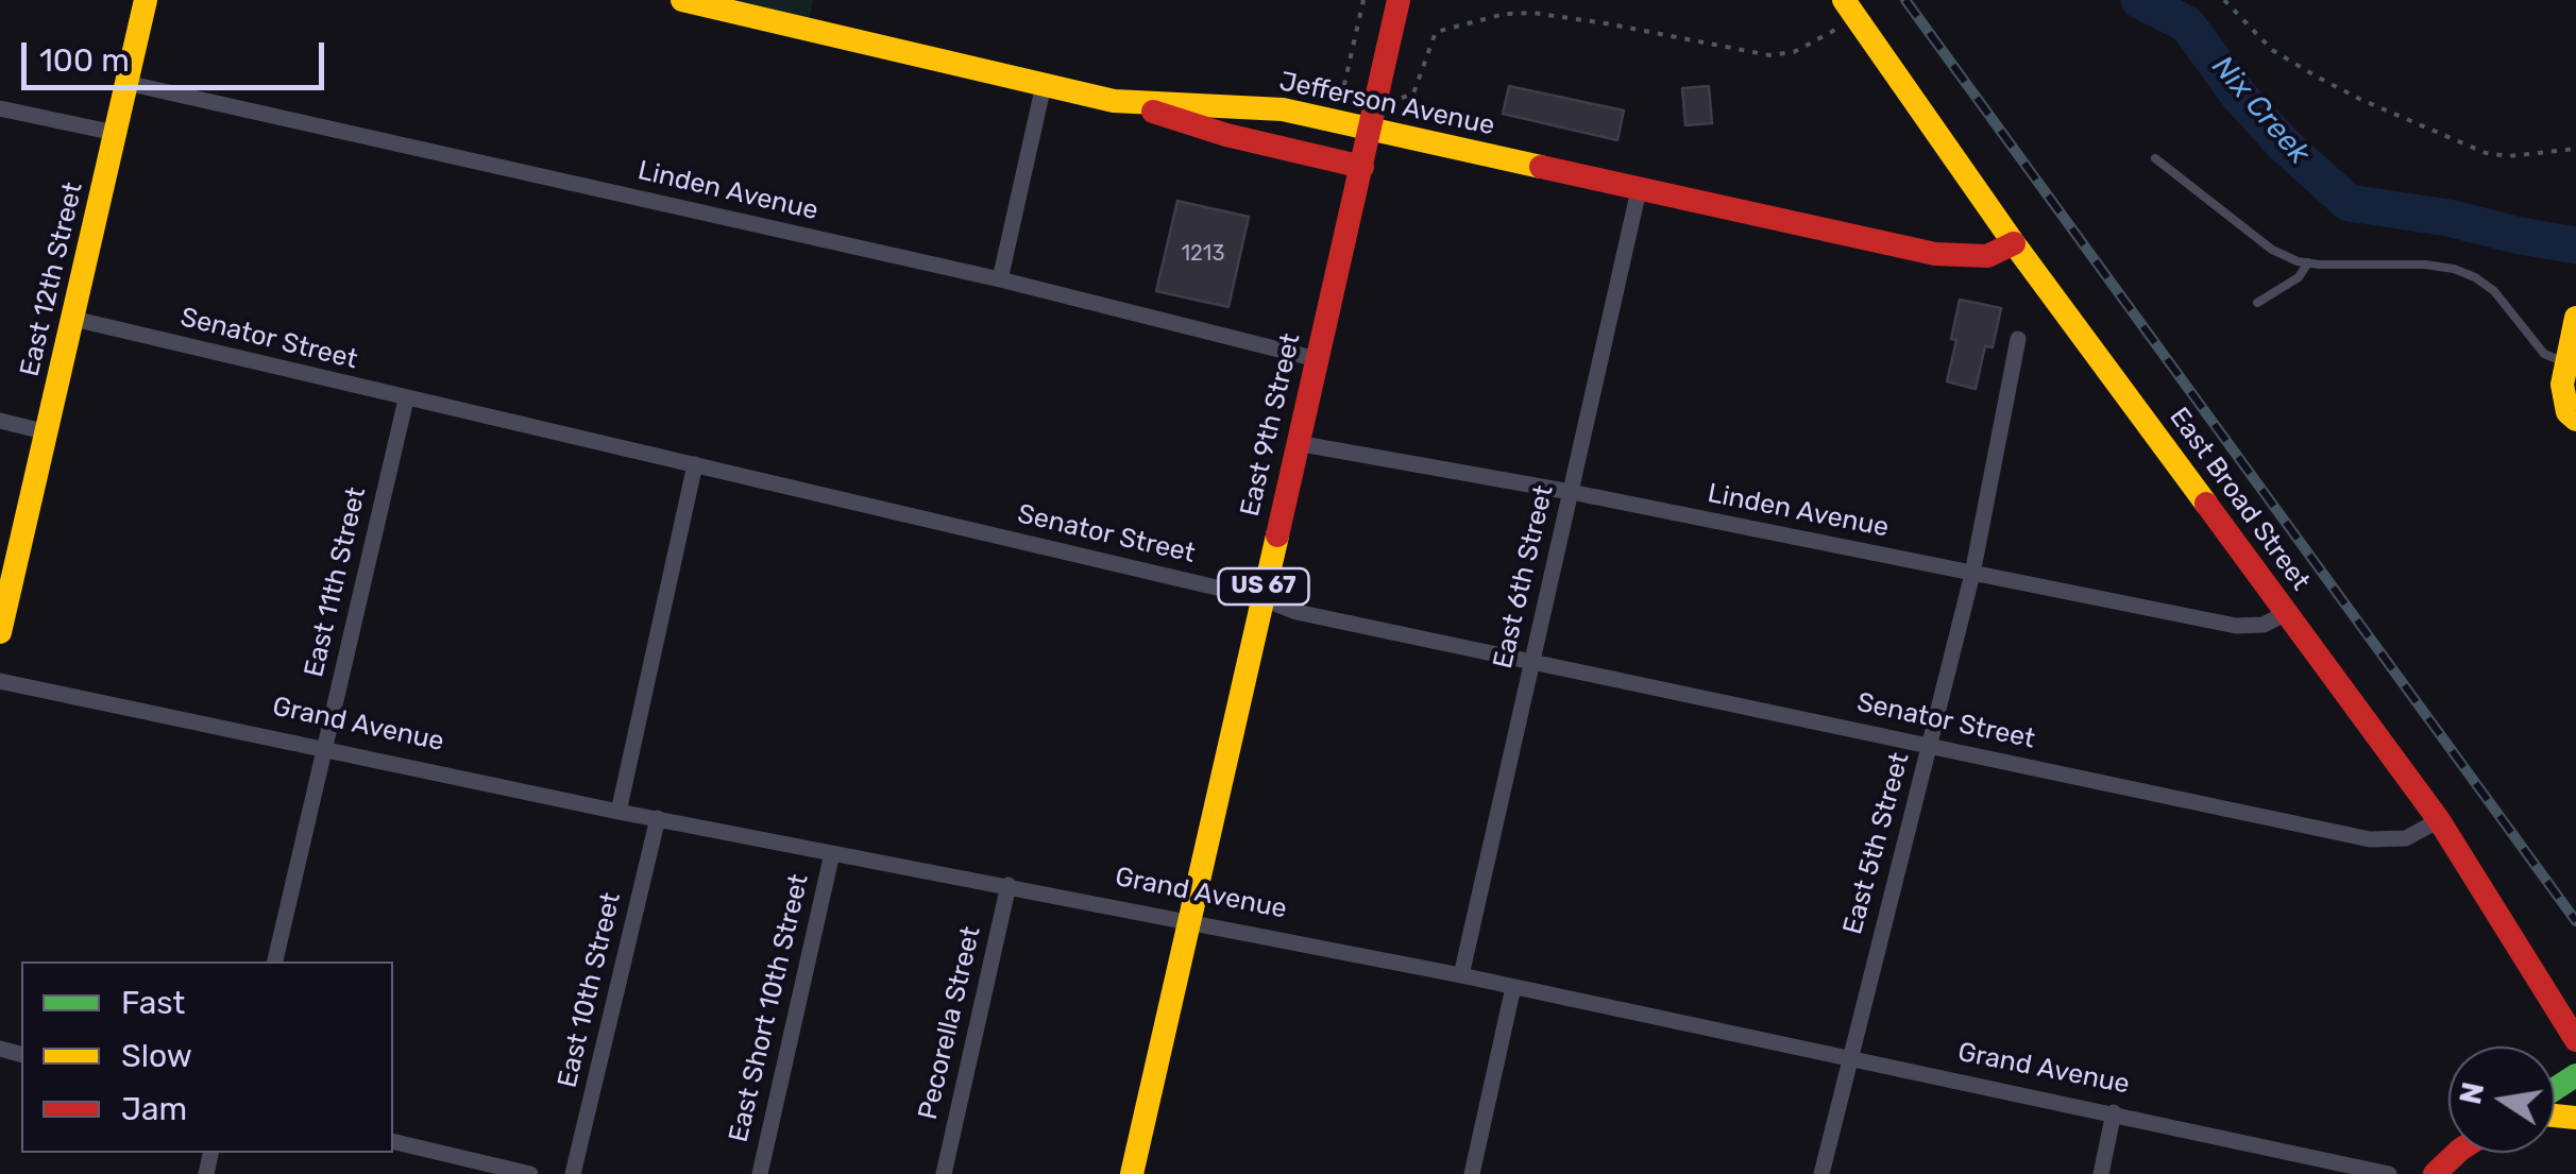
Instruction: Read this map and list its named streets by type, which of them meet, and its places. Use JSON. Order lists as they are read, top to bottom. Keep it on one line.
{"streets":{"street":["Jefferson Avenue","Linden Avenue","East 12th Street","Senator Street","East 9th Street","East Broad Street","East 6th Street","East 11th Street","US 67","Grand Avenue","East 5th Street","East 10th Street","East Short 10th Street","Pecorella Street"]},"crossings":[["Jefferson Avenue","East 9th Street"],["Jefferson Avenue","East Broad Street"],["Jefferson Avenue","East 6th Street"],["Linden Avenue","East 12th Street"],["Linden Avenue","East 9th Street"],["Linden Avenue","East Broad Street"],["Linden Avenue","East 6th Street"],["Linden Avenue","East 5th Street"],["East 12th Street","Senator Street"],["Senator Street","East 9th Street"],["Senator Street","East Broad Street"],["Senator Street","East 6th Street"],["Senator Street","East 11th Street"],["Senator Street","East 5th Street"],["East 9th Street","Grand Avenue"],["East 6th Street","Grand Avenue"],["East 11th Street","Grand Avenue"],["Grand Avenue","East 5th Street"],["Grand Avenue","East 10th Street"],["Grand Avenue","East Short 10th Street"],["Grand Avenue","Pecorella Street"]],"water":["Nix Creek"],"house_numbers":["1213"],"legend":["Fast","Slow","Jam"],"scale_bar":"100 m","north":"left"}
